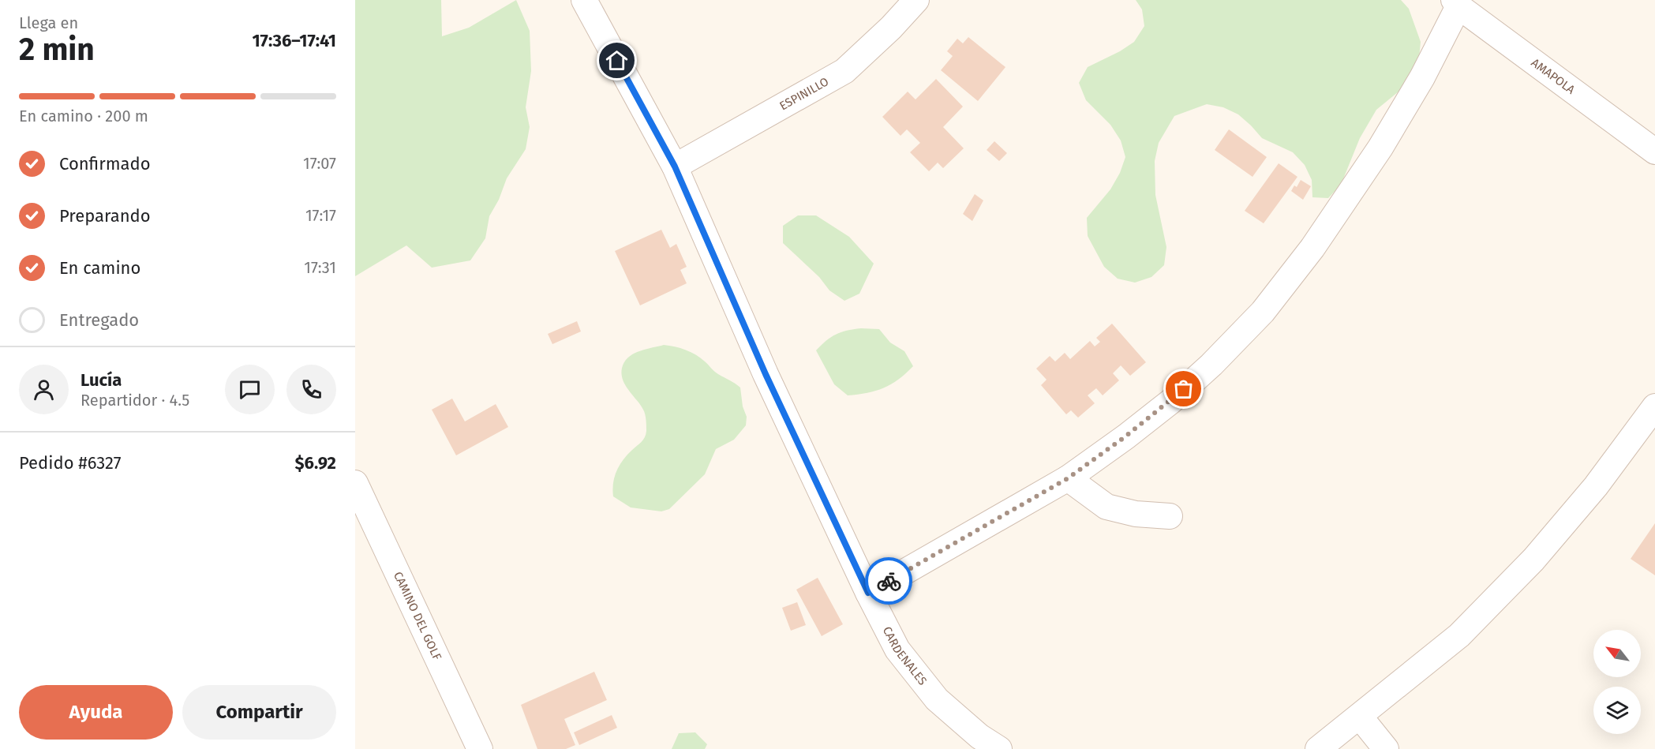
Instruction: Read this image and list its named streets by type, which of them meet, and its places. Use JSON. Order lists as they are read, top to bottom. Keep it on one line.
{"streets":{"street":["AMAPOLA","ESPINILLO","CAMINO DEL GOLF","CARDENALES"]},"crossings":[["ESPINILLO","CARDENALES"]],"north":"top left","page":{"heading":["2 min","Llega en","17:36–17:41"],"panel":["Lucía","Repartidor · 4.5","Pedido #6327","$6.92"],"bar":"En camino · 200 m","list":[["Confirmado","17:07"],["Preparando","17:17"],["En camino","17:31"],"Entregado"],"buttons":["Ayuda","Compartir"]}}
